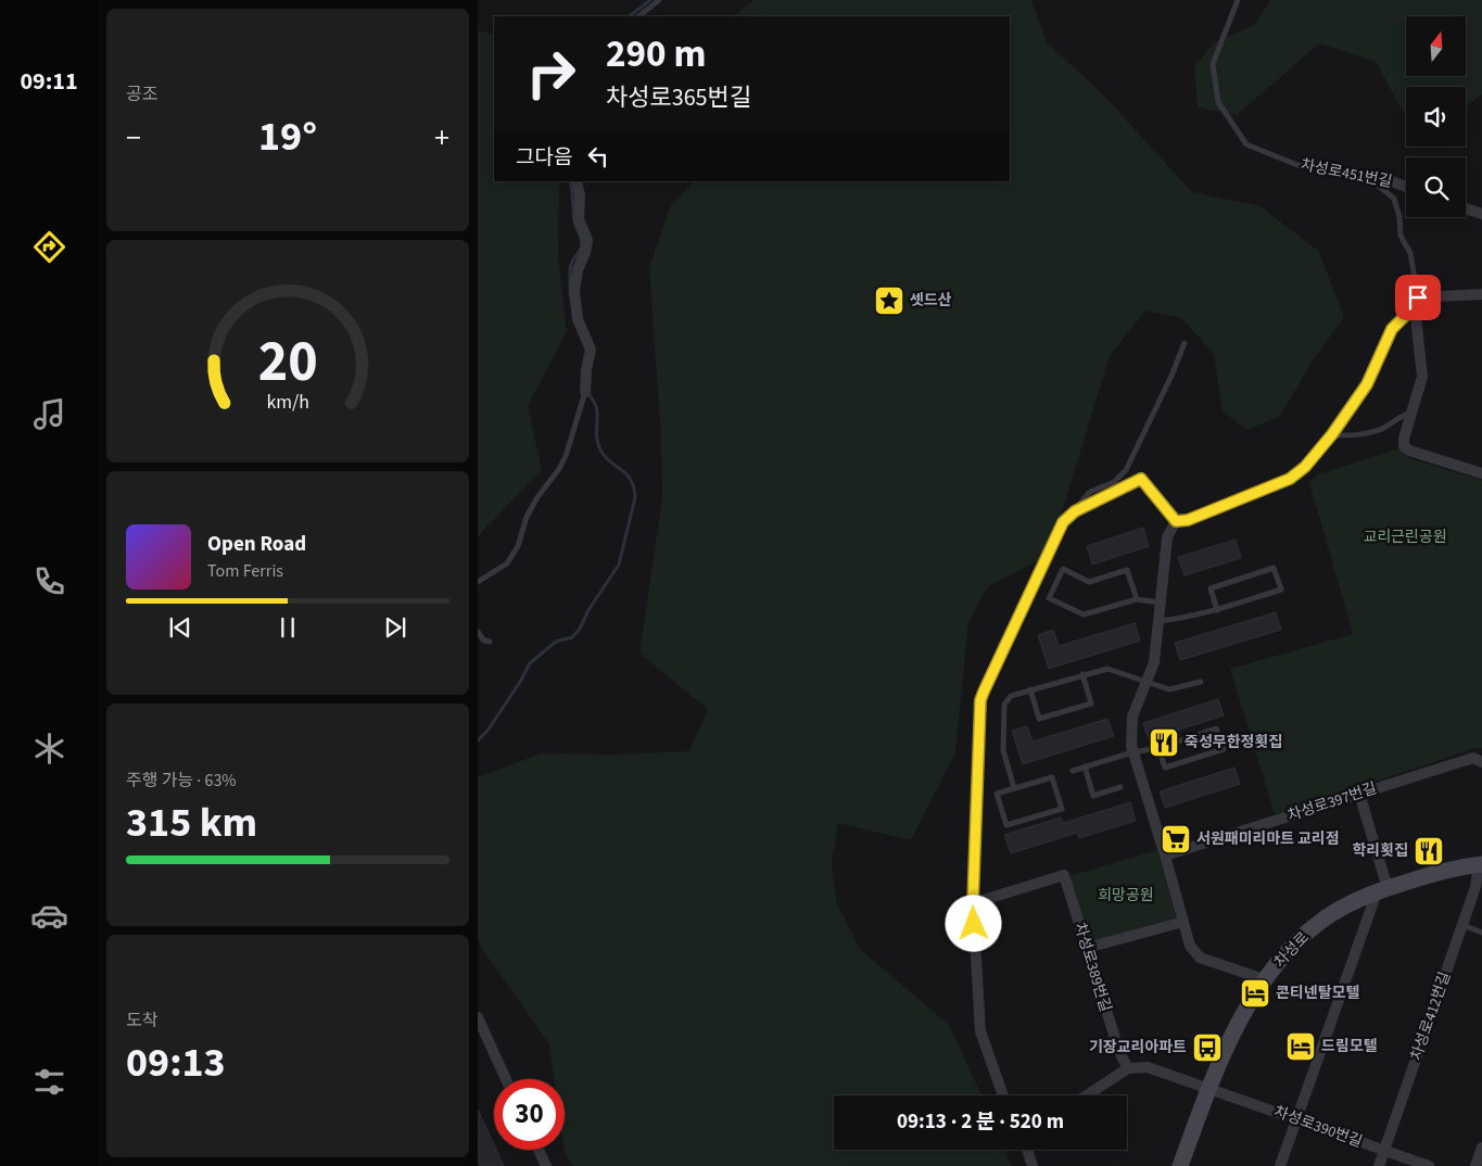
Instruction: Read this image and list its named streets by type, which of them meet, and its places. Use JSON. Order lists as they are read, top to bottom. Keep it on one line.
{"streets":{"main road":["차성로"],"street":["차성로451번길","차성로397번길","차성로389번길","차성로412번길","차성로390번길"]},"crossings":[["차성로","차성로412번길"],["차성로","차성로390번길"],["차성로412번길","차성로390번길"]],"parks":["교리근린공원","희망공원"],"places":{"place":["셋드산"],"restaurant":["죽성무한정횟집","학리횟집"],"supermarket":["서원패미리마트 교리점"],"hotel":["콘티넨탈모텔","드림모텔"],"bus stop":["기장교리아파트"]},"north":"top","page":{"tabs":"09:11","tile":["공조",["주행 가능 · 63%","315 km"],["도착","09:13"]],"turn":["290 m","차성로365번길"],"heat":["−","19°","+"],"then":"그다음","song":["Open Road","Tom Ferris"],"limit":"30","trip":"09:13 · 2 분 · 520 m","gauge":["20","km/h"]}}
